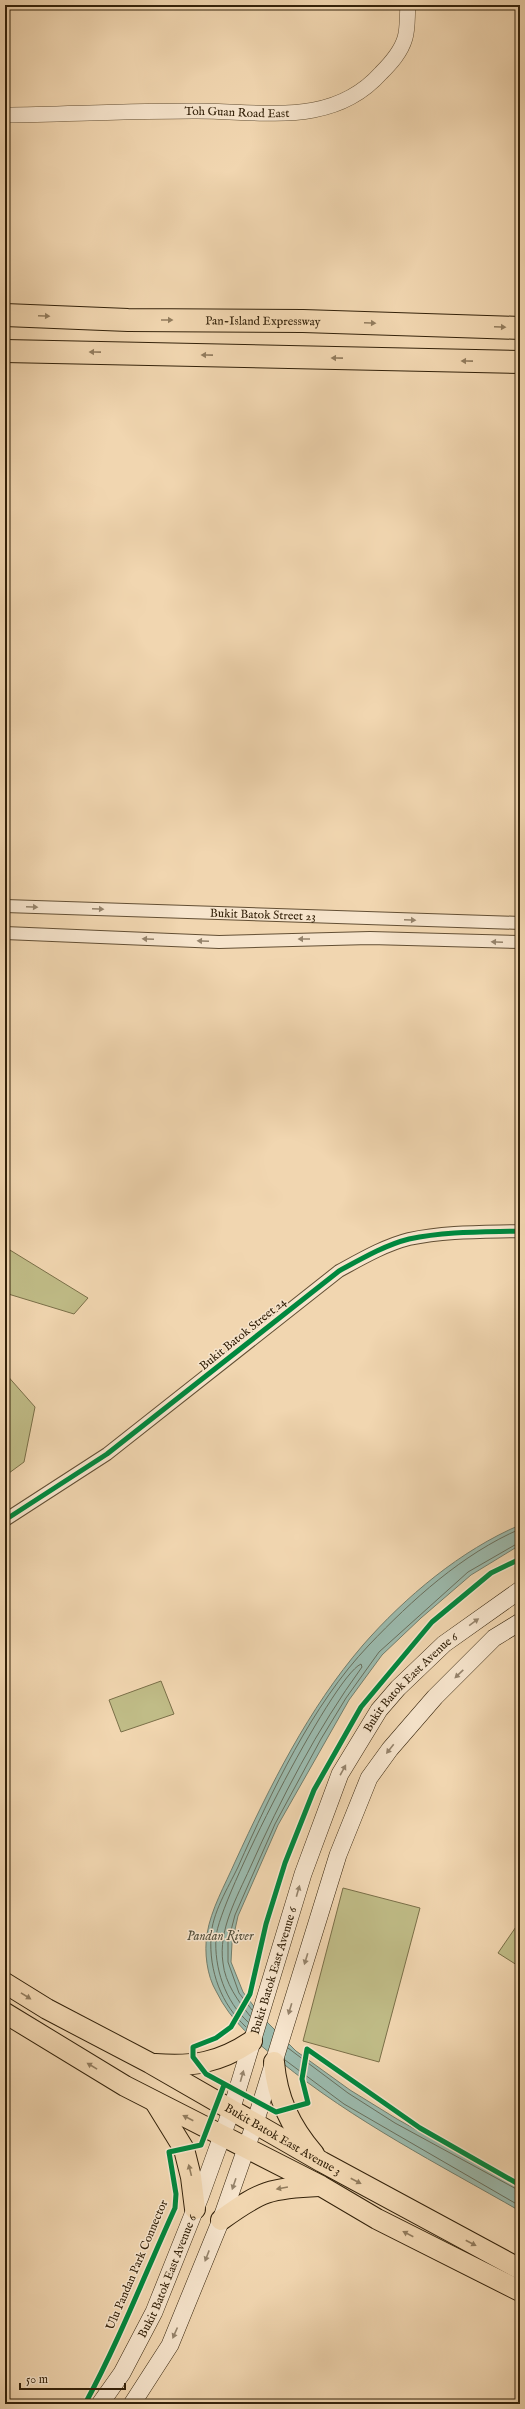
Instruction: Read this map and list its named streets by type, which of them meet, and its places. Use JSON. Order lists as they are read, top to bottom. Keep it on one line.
{"streets":{"highway":["Pan-Island Expressway"],"main road":["Bukit Batok East Avenue 6","Bukit Batok East Avenue 3"],"street":["Toh Guan Road East","Bukit Batok Street 23","Bukit Batok Street 24"],"cycle path":["Ulu Pandan Park Connector"]},"crossings":[["Bukit Batok East Avenue 6","Bukit Batok East Avenue 3"]],"water":["Pandan River"],"scale_bar":"50 m"}
